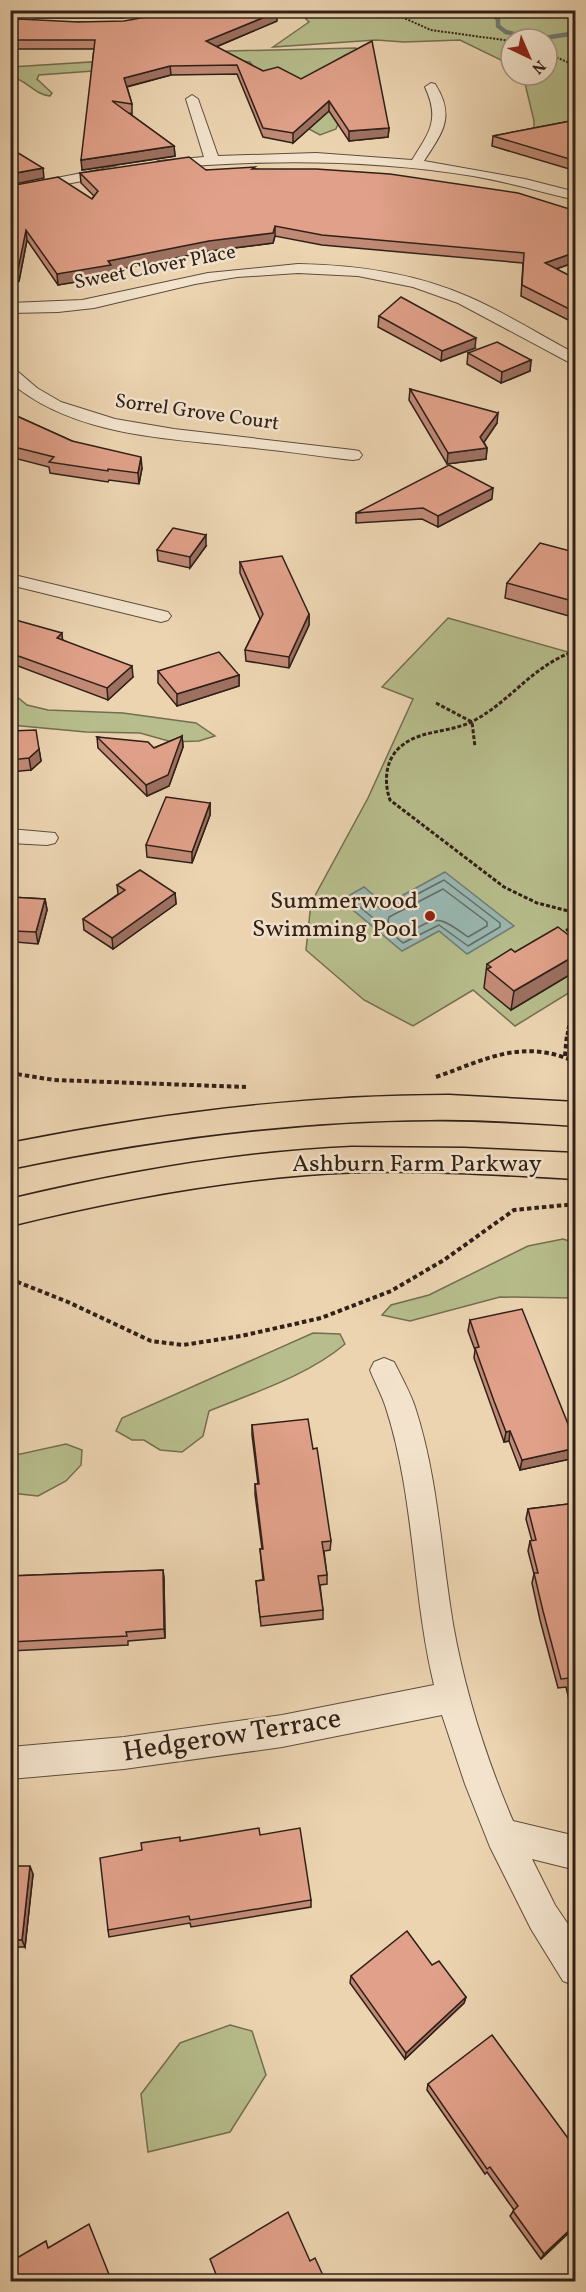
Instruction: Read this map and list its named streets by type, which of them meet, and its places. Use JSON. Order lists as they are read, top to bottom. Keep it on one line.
{"streets":{"main road":["Ashburn Farm Parkway"],"street":["Sweet Clover Place","Sorrel Grove Court","Hedgerow Terrace"]},"places":["Summerwood Swimming Pool"],"north":"bottom right"}
